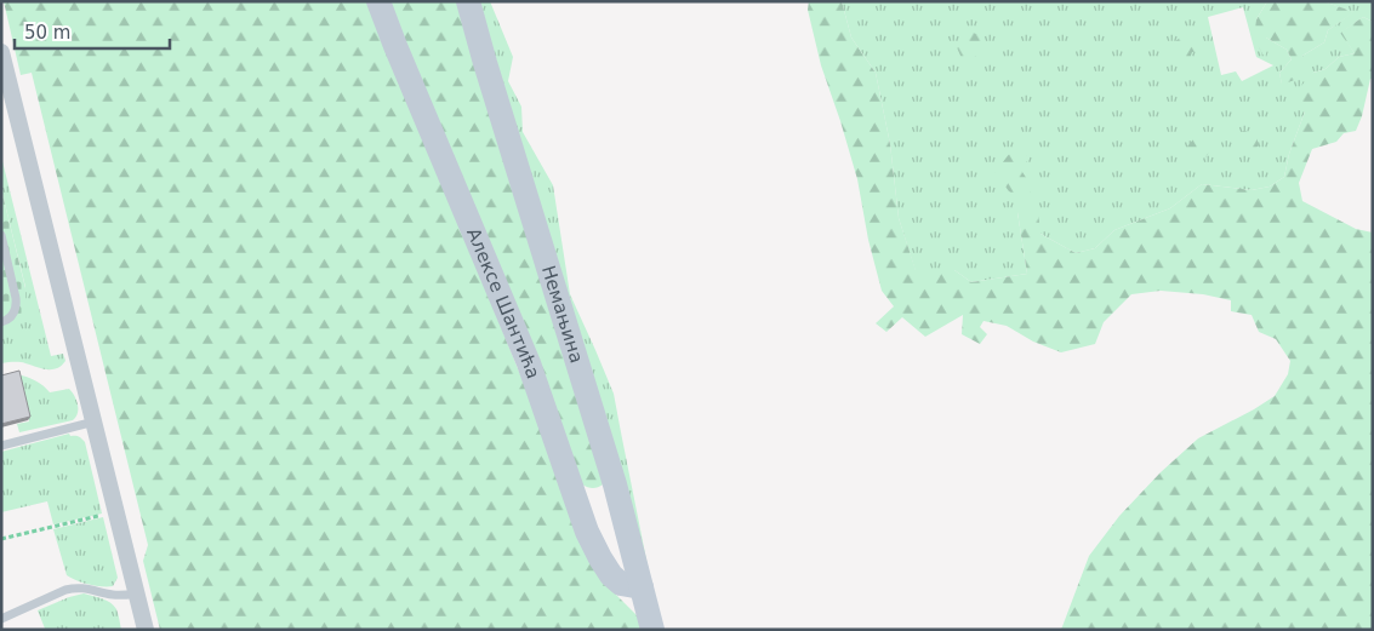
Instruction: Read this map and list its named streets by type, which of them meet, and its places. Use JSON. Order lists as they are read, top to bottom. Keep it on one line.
{"streets":{"main road":["Алексе Шантића","Немањина"]},"crossings":[["Алексе Шантића","Немањина"]],"scale_bar":"50 m"}
